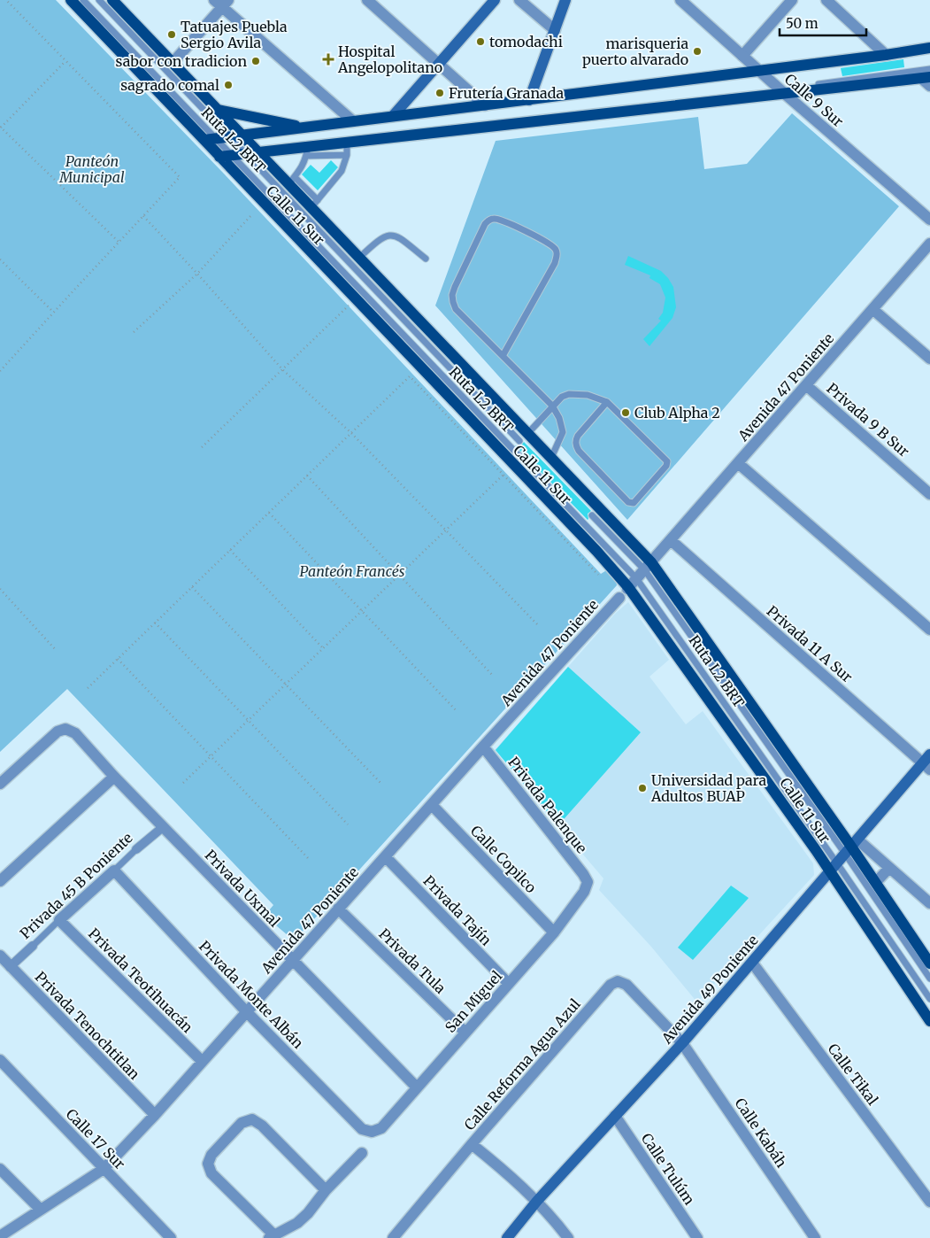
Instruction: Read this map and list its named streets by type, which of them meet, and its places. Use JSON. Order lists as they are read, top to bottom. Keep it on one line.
{"streets":{"main road":["Calle 11 Sur","Avenida 49 Poniente"],"street":["Calle 9 Sur","Avenida 47 Poniente","Privada 9 B Sur","Privada 11 A Sur","Privada Palenque","Calle Copilco","Privada 45 B Poniente","Privada Uxmal","Privada Tajín","Privada Tula","Privada Teotihuacán","Privada Monte Albán","San Miguel","Privada Tenochtitlan","Calle Reforma Agua Azul","Calle Tikal","Calle Kabáh","Calle 17 Sur","Calle Tulúm"],"lane":["Ruta L2 BRT"]},"crossings":[["Ruta L2 BRT","Calle 11 Sur"],["Calle 11 Sur","Avenida 47 Poniente"],["Calle 11 Sur","Avenida 49 Poniente"],["Avenida 47 Poniente","Privada 9 B Sur"],["Avenida 47 Poniente","Privada 11 A Sur"],["Avenida 47 Poniente","Privada Palenque"],["Avenida 47 Poniente","Calle Copilco"],["Avenida 47 Poniente","Privada Uxmal"],["Avenida 47 Poniente","Privada Tajín"],["Avenida 47 Poniente","Privada Tula"],["Avenida 47 Poniente","Privada Teotihuacán"],["Avenida 47 Poniente","Privada Monte Albán"],["Avenida 47 Poniente","Privada Tenochtitlan"],["Avenida 47 Poniente","Calle 17 Sur"],["Privada 11 A Sur","Avenida 49 Poniente"],["Privada Palenque","San Miguel"],["Calle Copilco","San Miguel"],["Privada 45 B Poniente","Privada Uxmal"],["Privada 45 B Poniente","Privada Teotihuacán"],["Privada 45 B Poniente","Privada Monte Albán"],["Privada 45 B Poniente","Privada Tenochtitlan"],["Privada Uxmal","San Miguel"],["Privada Tajín","San Miguel"],["Privada Tula","San Miguel"],["Avenida 49 Poniente","Calle Reforma Agua Azul"],["Avenida 49 Poniente","Calle Tikal"],["Avenida 49 Poniente","Calle Kabáh"],["Avenida 49 Poniente","Calle Tulúm"],["Privada Monte Albán","San Miguel"],["Calle Reforma Agua Azul","Calle Kabáh"]],"parks":["Panteón Municipal","Panteón Francés"],"places":{"other":["Tatuajes Puebla Sergio Avila","tomodachi","marisqueria puerto alvarado","sabor con tradicion","sagrado comal","Frutería Granada","Club Alpha 2","Universidad para Adultos BUAP"],"health":["Hospital Angelopolitano"]},"scale_bar":"50 m"}
